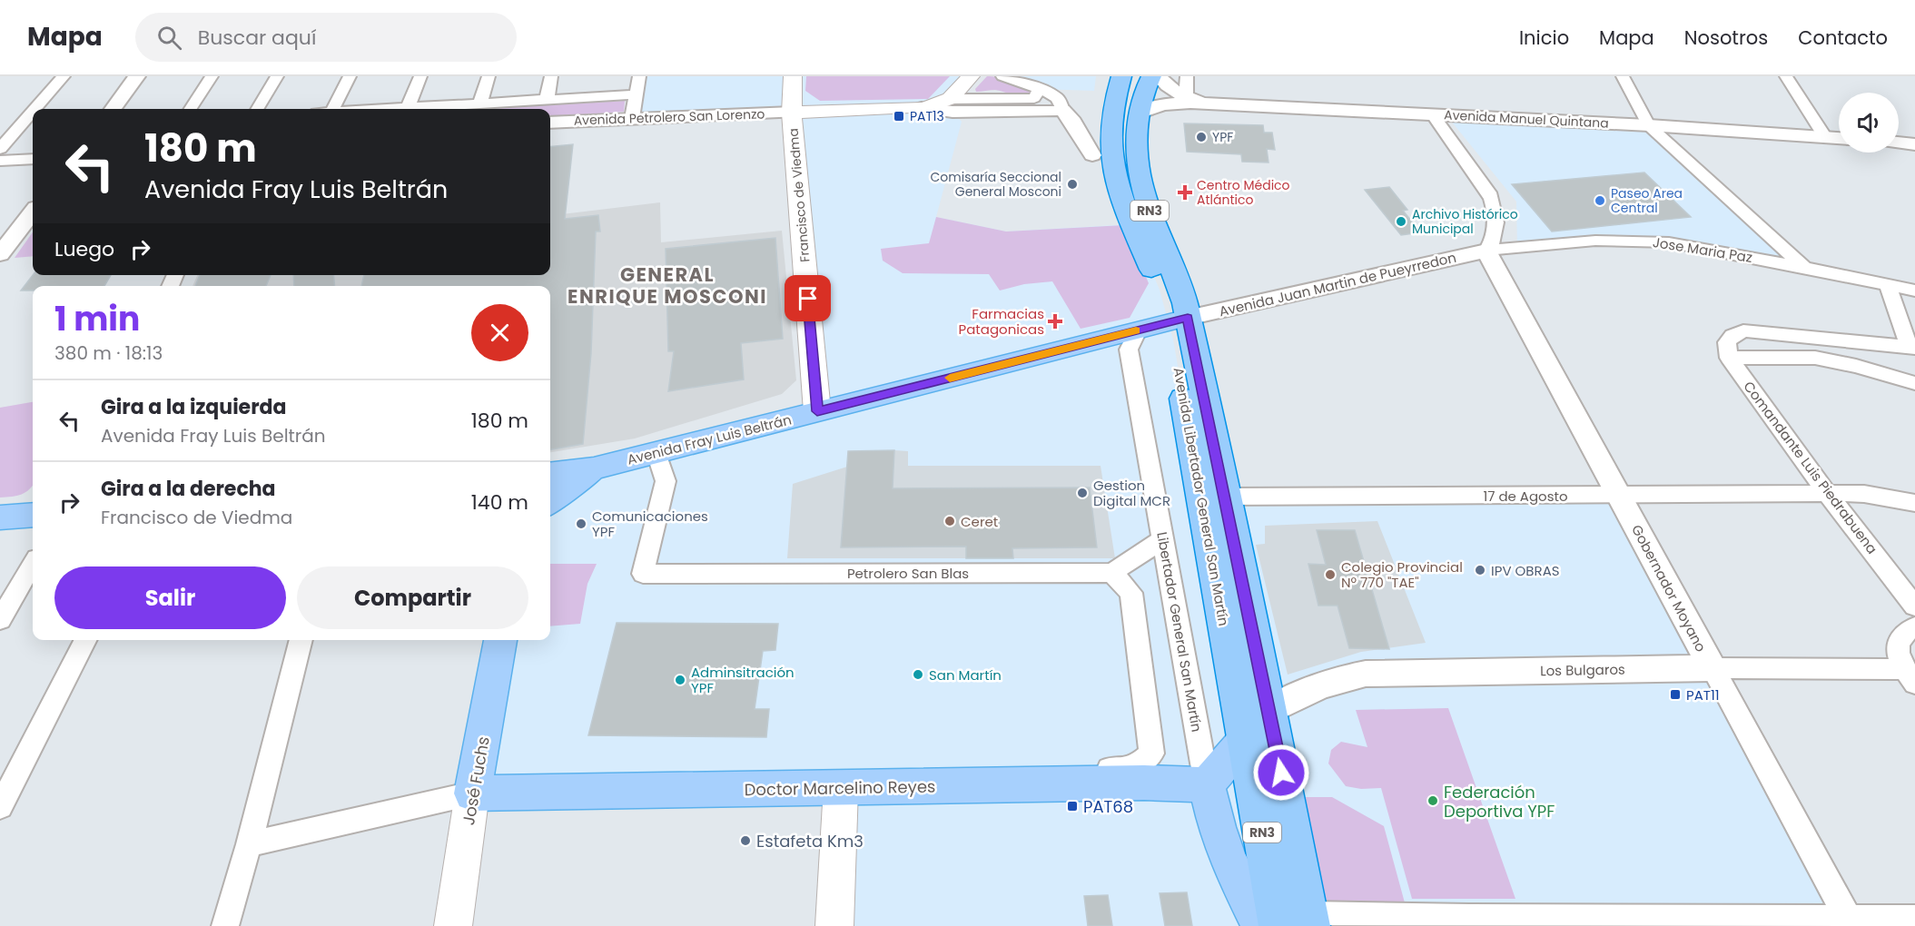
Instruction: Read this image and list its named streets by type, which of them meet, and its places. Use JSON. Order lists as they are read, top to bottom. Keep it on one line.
{"streets":{"highway":["RN3","Avenida Libertador General San Martín"],"main road":["Francisco de Viedma","Avenida Fray Luis Beltrán","Libertador General San Martín","José Fuchs","Doctor Marcelino Reyes"],"street":["Avenida Petrolero San Lorenzo","Avenida Manuel Quintana","Jose Maria Paz","Avenida Juan Martin de Pueyrredon","Comandante Luis Piedrabuena","17 de Agosto","Petrolero San Blas","Gobernador Moyano","Los Bulgaros"]},"crossings":[["Avenida Petrolero San Lorenzo","Francisco de Viedma"],["Avenida Manuel Quintana","Avenida Libertador General San Martín"],["Francisco de Viedma","Avenida Fray Luis Beltrán"],["Jose Maria Paz","Avenida Juan Martin de Pueyrredon"],["Jose Maria Paz","Gobernador Moyano"],["Avenida Juan Martin de Pueyrredon","Avenida Fray Luis Beltrán"],["Avenida Juan Martin de Pueyrredon","Avenida Libertador General San Martín"],["Avenida Juan Martin de Pueyrredon","Gobernador Moyano"],["Avenida Fray Luis Beltrán","Avenida Libertador General San Martín"],["Avenida Fray Luis Beltrán","Petrolero San Blas"],["Avenida Fray Luis Beltrán","Libertador General San Martín"],["Comandante Luis Piedrabuena","17 de Agosto"],["17 de Agosto","Avenida Libertador General San Martín"],["17 de Agosto","Gobernador Moyano"],["Avenida Libertador General San Martín","Los Bulgaros"],["Gobernador Moyano","Los Bulgaros"],["Libertador General San Martín","Doctor Marcelino Reyes"],["José Fuchs","Doctor Marcelino Reyes"]],"districts":["GENERAL ENRIQUE MOSCONI"],"places":{"transit":["PAT13","PAT11","PAT68"],"other":["YPF","Comisaría Seccional General Mosconi","Paseo Area Central","Archivo Histórico Municipal","Gestion Digital MCR","Ceret","Comunicaciones YPF","IPV OBRAS","Colegio Provincial Nº 770 \"TAE\"","San Martín","Adminsitración YPF","Federación Deportiva YPF","Estafeta Km3"],"health":["Centro Médico Atlántico","Farmacias Patagonicas"]},"page":{"header":"Mapa","search":"Buscar aquí","nav":["Inicio","Mapa","Nosotros","Contacto"],"turn":["180 m","Avenida Fray Luis Beltrán"],"then":"Luego","heading":["1 min","380 m · 18:13"],"list":[{"name":"Gira a la izquierda","note":"Avenida Fray Luis Beltrán","value":"180 m"},{"name":"Gira a la derecha","note":"Francisco de Viedma","value":"140 m"}],"buttons":["Salir","Compartir"]}}
